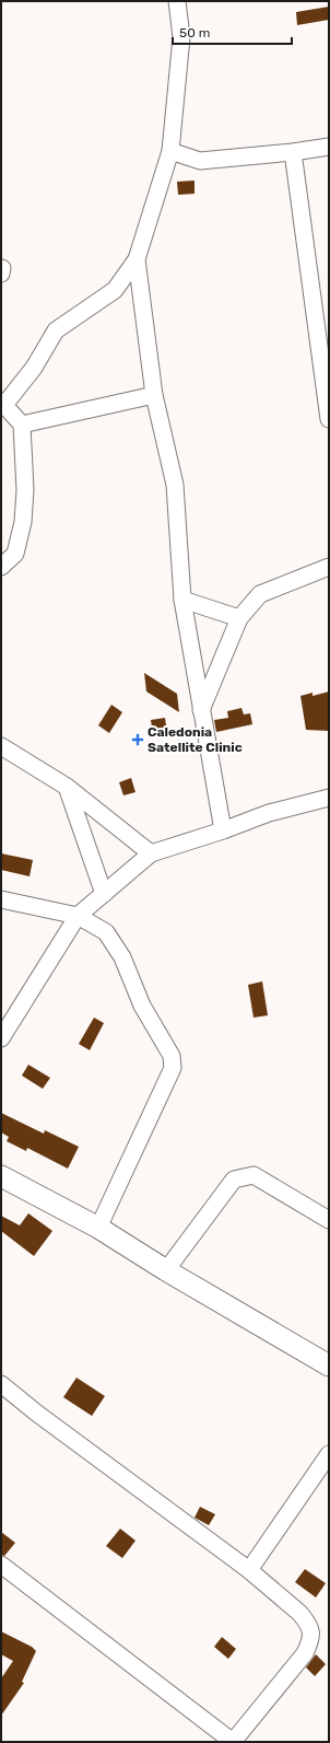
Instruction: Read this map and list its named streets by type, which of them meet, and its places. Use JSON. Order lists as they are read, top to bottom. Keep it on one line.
{"places":{"health":["Caledonia Satellite Clinic"]},"scale_bar":"50 m"}
